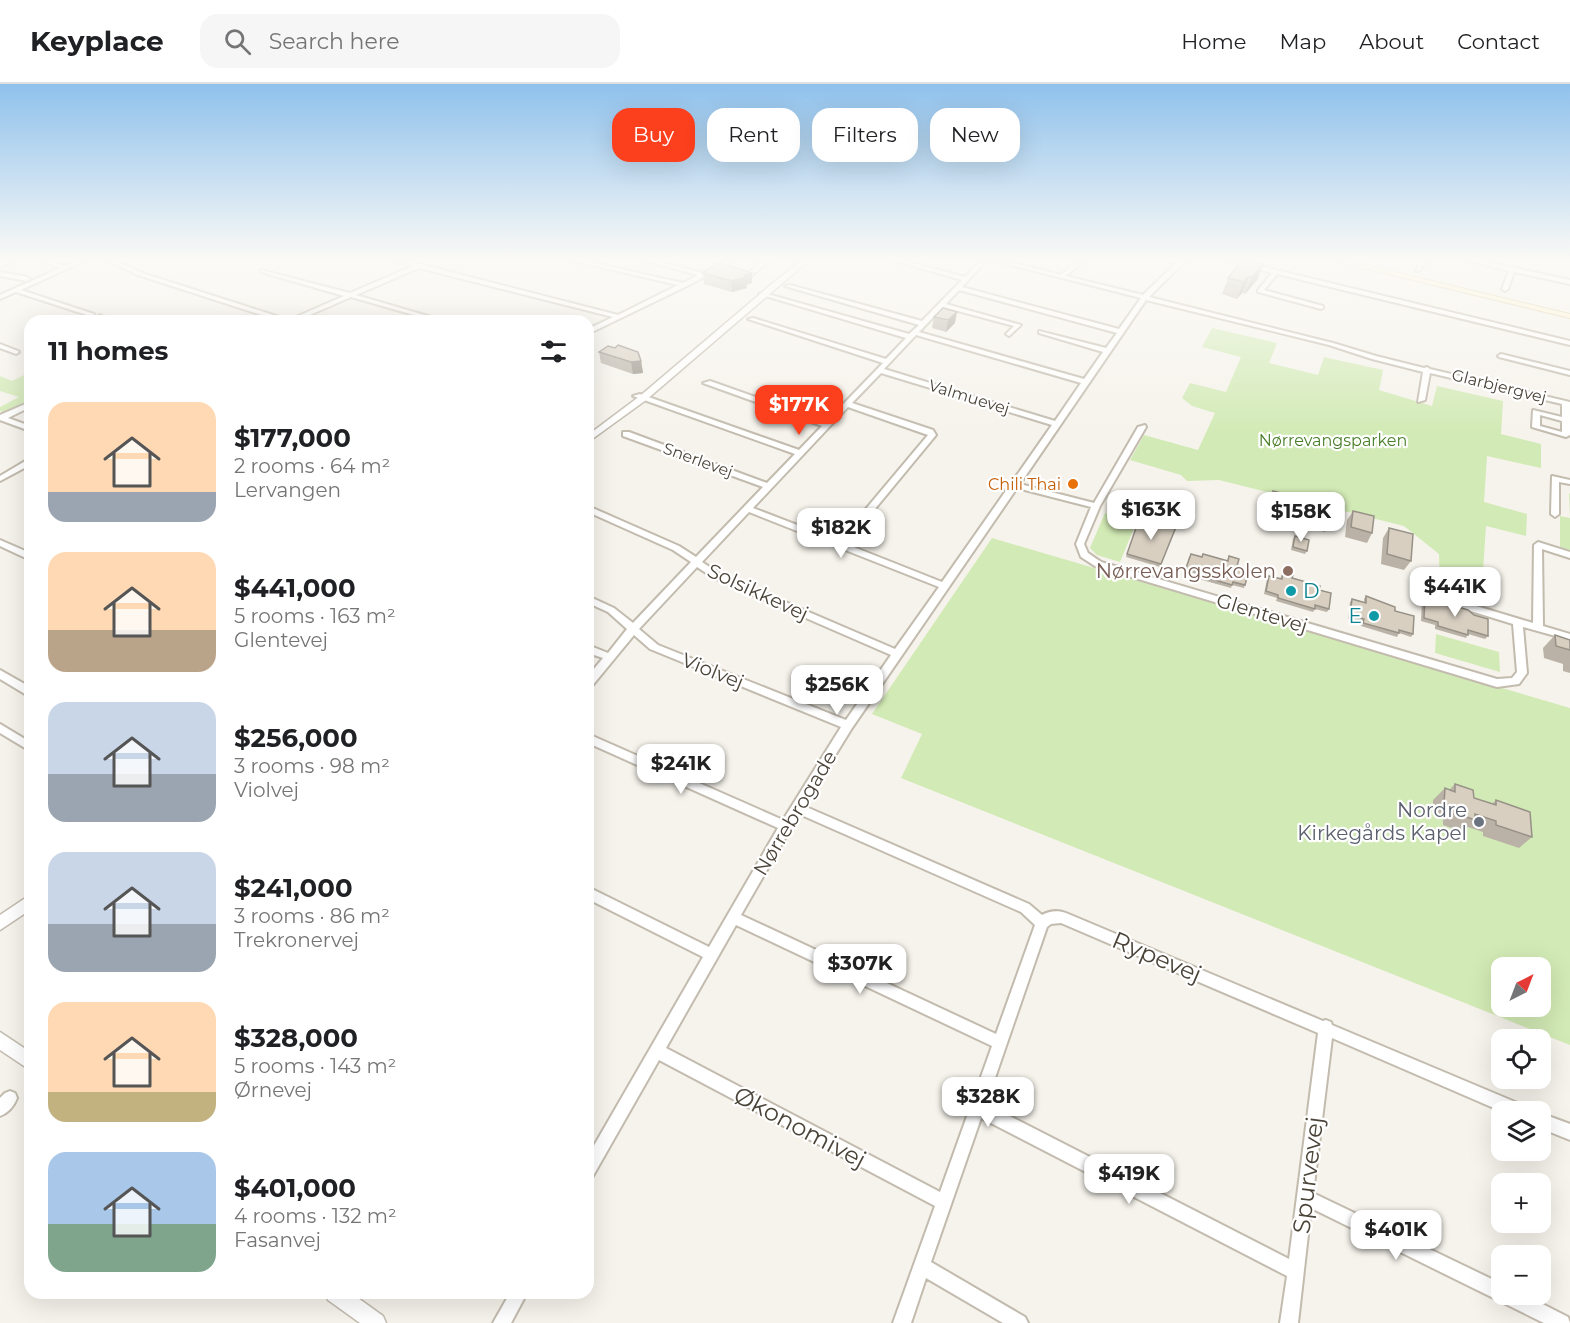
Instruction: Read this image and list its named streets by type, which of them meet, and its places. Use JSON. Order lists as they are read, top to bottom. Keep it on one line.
{"streets":{"street":["Glarbjergvej","Valmuevej","Snerlevej","Solsikkevej","Glentevej","Violvej","Nørrebrogade","Rypevej","Økonomivej","Spurvevej"]},"crossings":[["Valmuevej","Nørrebrogade"],["Solsikkevej","Nørrebrogade"],["Violvej","Nørrebrogade"],["Nørrebrogade","Økonomivej"],["Rypevej","Spurvevej"]],"parks":["Nørrevangsparken"],"places":["Chili Thai","Nørrevangsskolen","D","E","Nordre Kirkegårds Kapel"],"north":"top right","page":{"header":"Keyplace","search":"Search here","nav":["Home","Map","About","Contact"],"chip":["Buy","Rent","Filters","New"],"heading":"11 homes","price":["$177K","$163K","$158K","$182K","$441K","$256K","$241K","$307K","$328K","$419K","$401K"],"list":[{"name":"$177,000","note":"2 rooms · 64 m² · Lervangen"},{"name":"$441,000","note":"5 rooms · 163 m² · Glentevej"},{"name":"$256,000","note":"3 rooms · 98 m² · Violvej"},{"name":"$241,000","note":"3 rooms · 86 m² · Trekronervej"},{"name":"$328,000","note":"5 rooms · 143 m² · Ørnevej"},{"name":"$401,000","note":"4 rooms · 132 m² · Fasanvej"}],"map_buttons":["+","−"]}}
